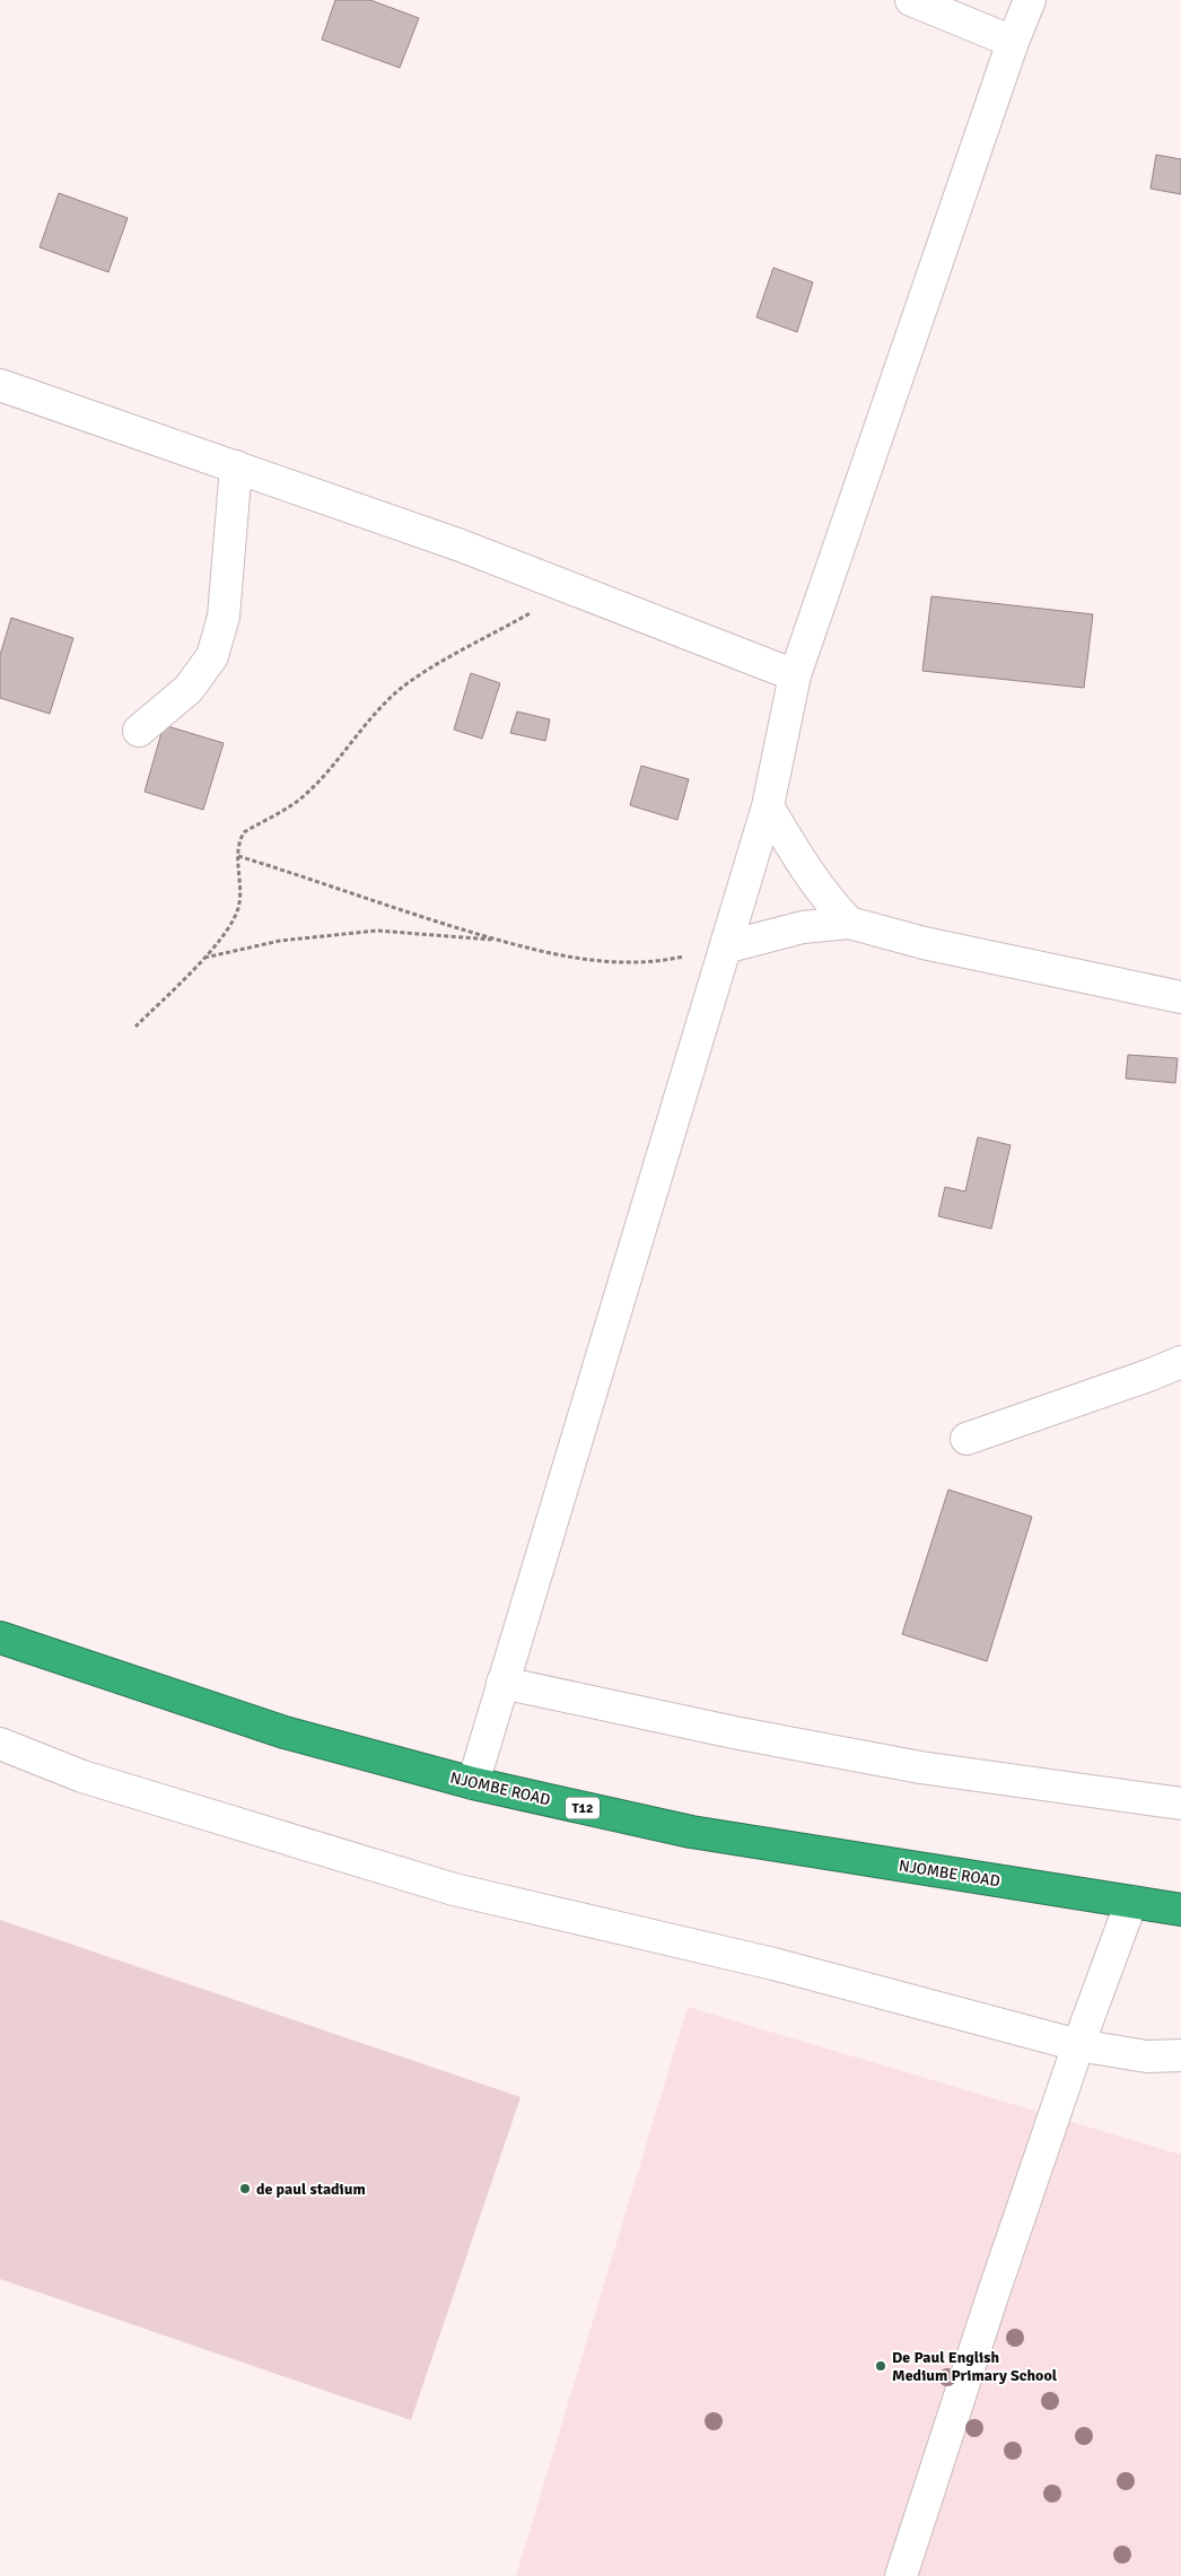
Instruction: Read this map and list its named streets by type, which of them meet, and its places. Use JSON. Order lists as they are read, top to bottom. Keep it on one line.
{"streets":{"highway":["NJOMBE ROAD","T12"]},"places":["de paul stadium","De Paul English Medium Primary School"]}
